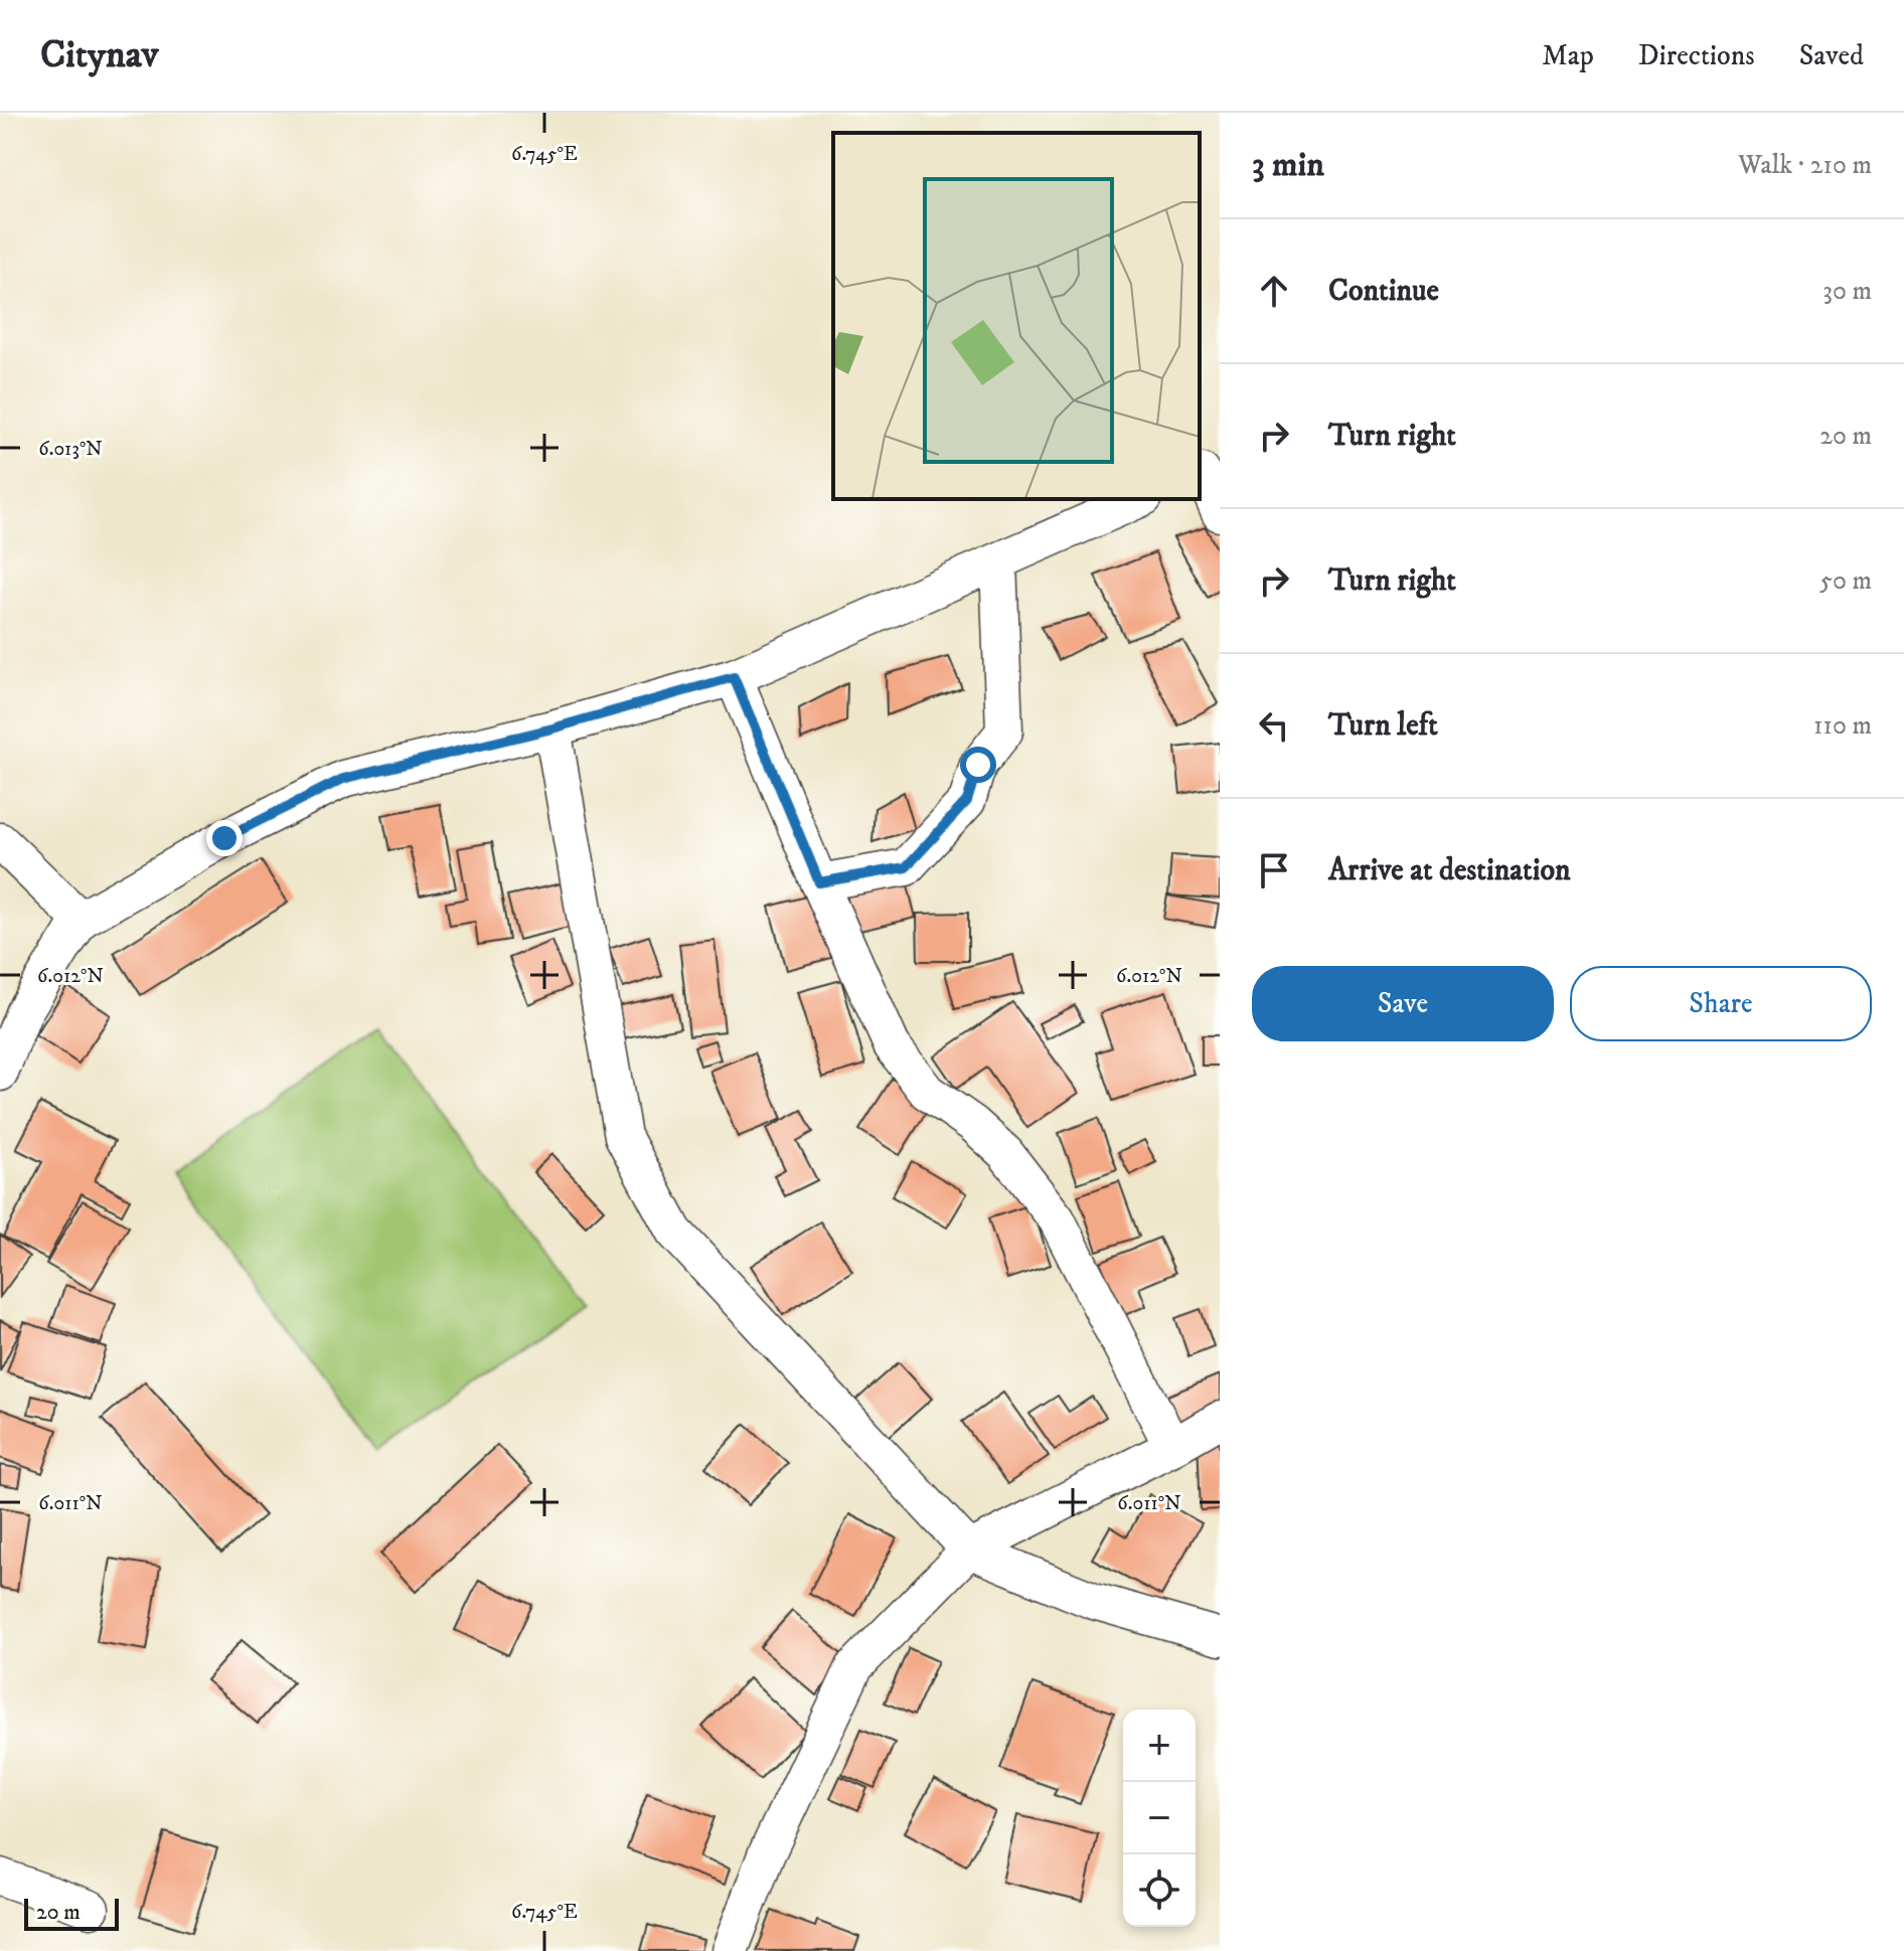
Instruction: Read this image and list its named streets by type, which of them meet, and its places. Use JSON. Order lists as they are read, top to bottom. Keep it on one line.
{"scale_bar":"20 m","page":{"header":"Citynav","nav":["Map","Directions","Saved"],"heading":["3 min","Walk · 210 m"],"list":[["Continue","30 m"],["Turn right","20 m"],["Turn right","50 m"],["Turn left","110 m"],"Arrive at destination"],"buttons":["Save","Share"],"map_buttons":["+","−"],"scale":"20 m"},"coordinates":["6.745°E","6.013°N","6.012°N","6.011°N"]}
